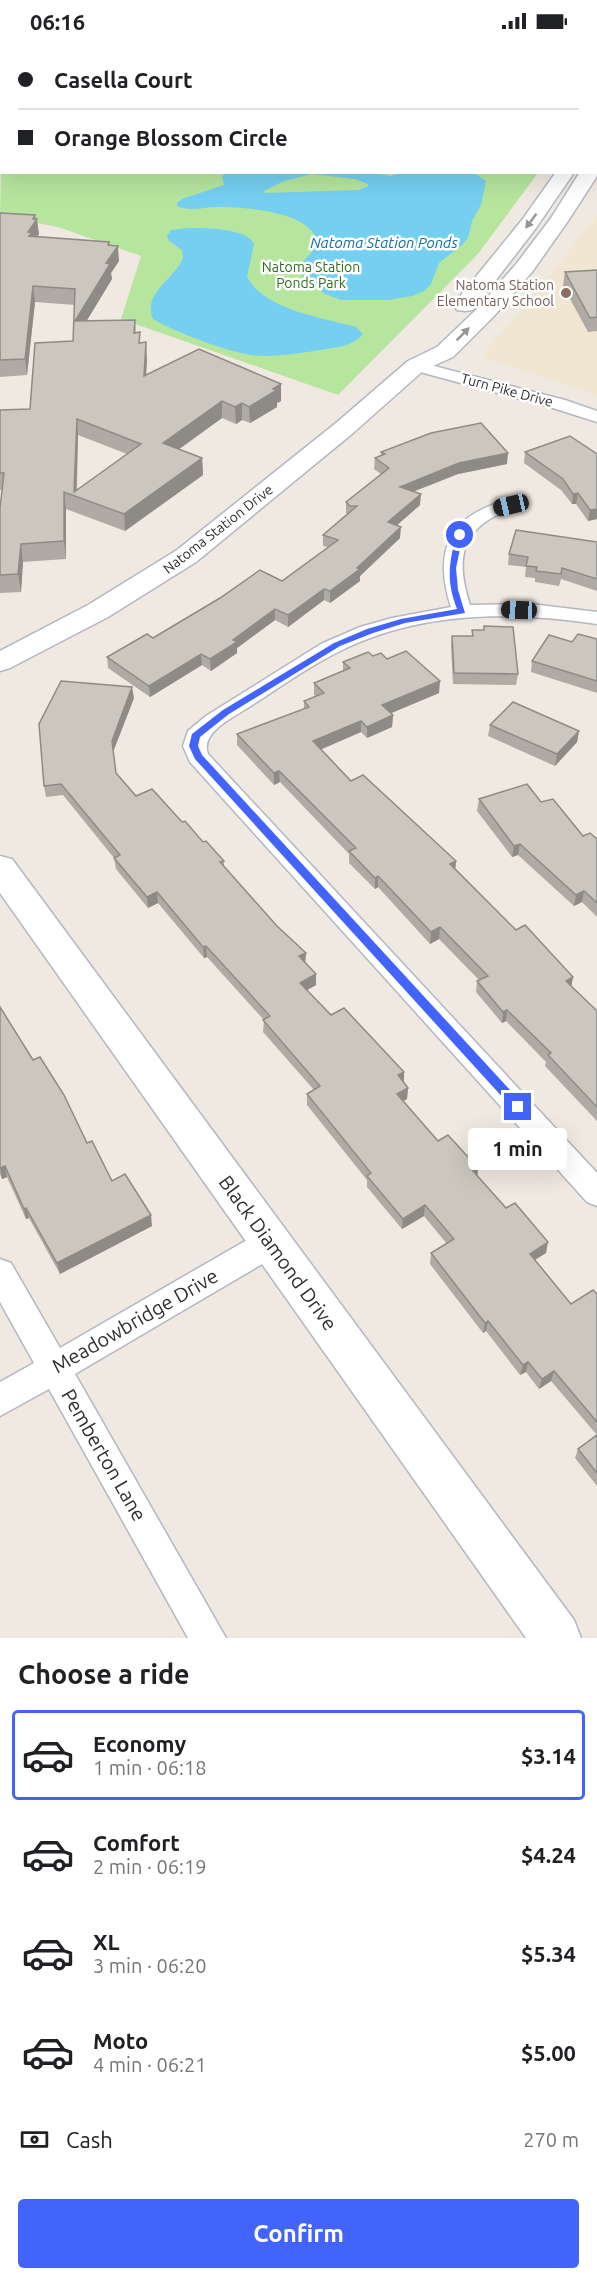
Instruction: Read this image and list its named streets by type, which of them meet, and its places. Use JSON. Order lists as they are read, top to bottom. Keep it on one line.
{"streets":{"street":["Turn Pike Drive","Natoma Station Drive","Black Diamond Drive","Meadowbridge Drive","Pemberton Lane"]},"crossings":[["Turn Pike Drive","Natoma Station Drive"],["Black Diamond Drive","Meadowbridge Drive"],["Meadowbridge Drive","Pemberton Lane"]],"water":["Natoma Station Ponds"],"parks":["Natoma Station Ponds Park"],"places":["Natoma Station Elementary School"],"page":{"status":"06:16","banner":["Casella Court","Orange Blossom Circle"],"bubble":"1 min","heading":"Choose a ride","list":[{"name":"Economy","note":"1 min · 06:18","value":"$3.14"},{"name":"Comfort","note":"2 min · 06:19","value":"$4.24"},{"name":"XL","note":"3 min · 06:20","value":"$5.34"},{"name":"Moto","note":"4 min · 06:21","value":"$5.00"}],"pay":["Cash","270 m"],"buttons":"Confirm"}}
